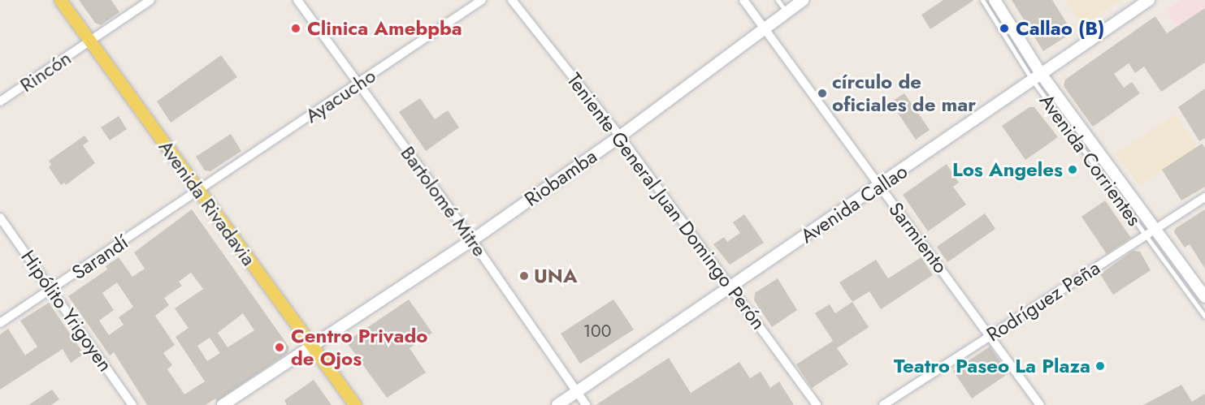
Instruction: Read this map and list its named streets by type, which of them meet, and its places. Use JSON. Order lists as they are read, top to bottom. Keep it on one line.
{"streets":{"main road":["Avenida Rivadavia"],"street":["Rincón","Ayacucho","Avenida Corrientes","Riobamba","Bartolomé Mitre","Teniente General Juan Domingo Perón","Avenida Callao","Sarmiento","Sarandí","Rodríguez Peña","Hipólito Yrigoyen"]},"crossings":[["Rincón","Avenida Rivadavia"],["Ayacucho","Bartolomé Mitre"],["Ayacucho","Avenida Rivadavia"],["Ayacucho","Sarandí"],["Avenida Corrientes","Avenida Callao"],["Avenida Corrientes","Rodríguez Peña"],["Riobamba","Bartolomé Mitre"],["Riobamba","Teniente General Juan Domingo Perón"],["Riobamba","Avenida Rivadavia"],["Riobamba","Sarmiento"],["Bartolomé Mitre","Avenida Callao"],["Teniente General Juan Domingo Perón","Avenida Callao"],["Avenida Rivadavia","Sarandí"],["Avenida Callao","Sarmiento"],["Sarmiento","Rodríguez Peña"],["Sarandí","Hipólito Yrigoyen"]],"places":["Clinica Amebpba","Callao (B)","círculo de oficiales de mar","Los Angeles","UNA","Centro Privado de Ojos","Teatro Paseo La Plaza"],"house_numbers":["100"]}
